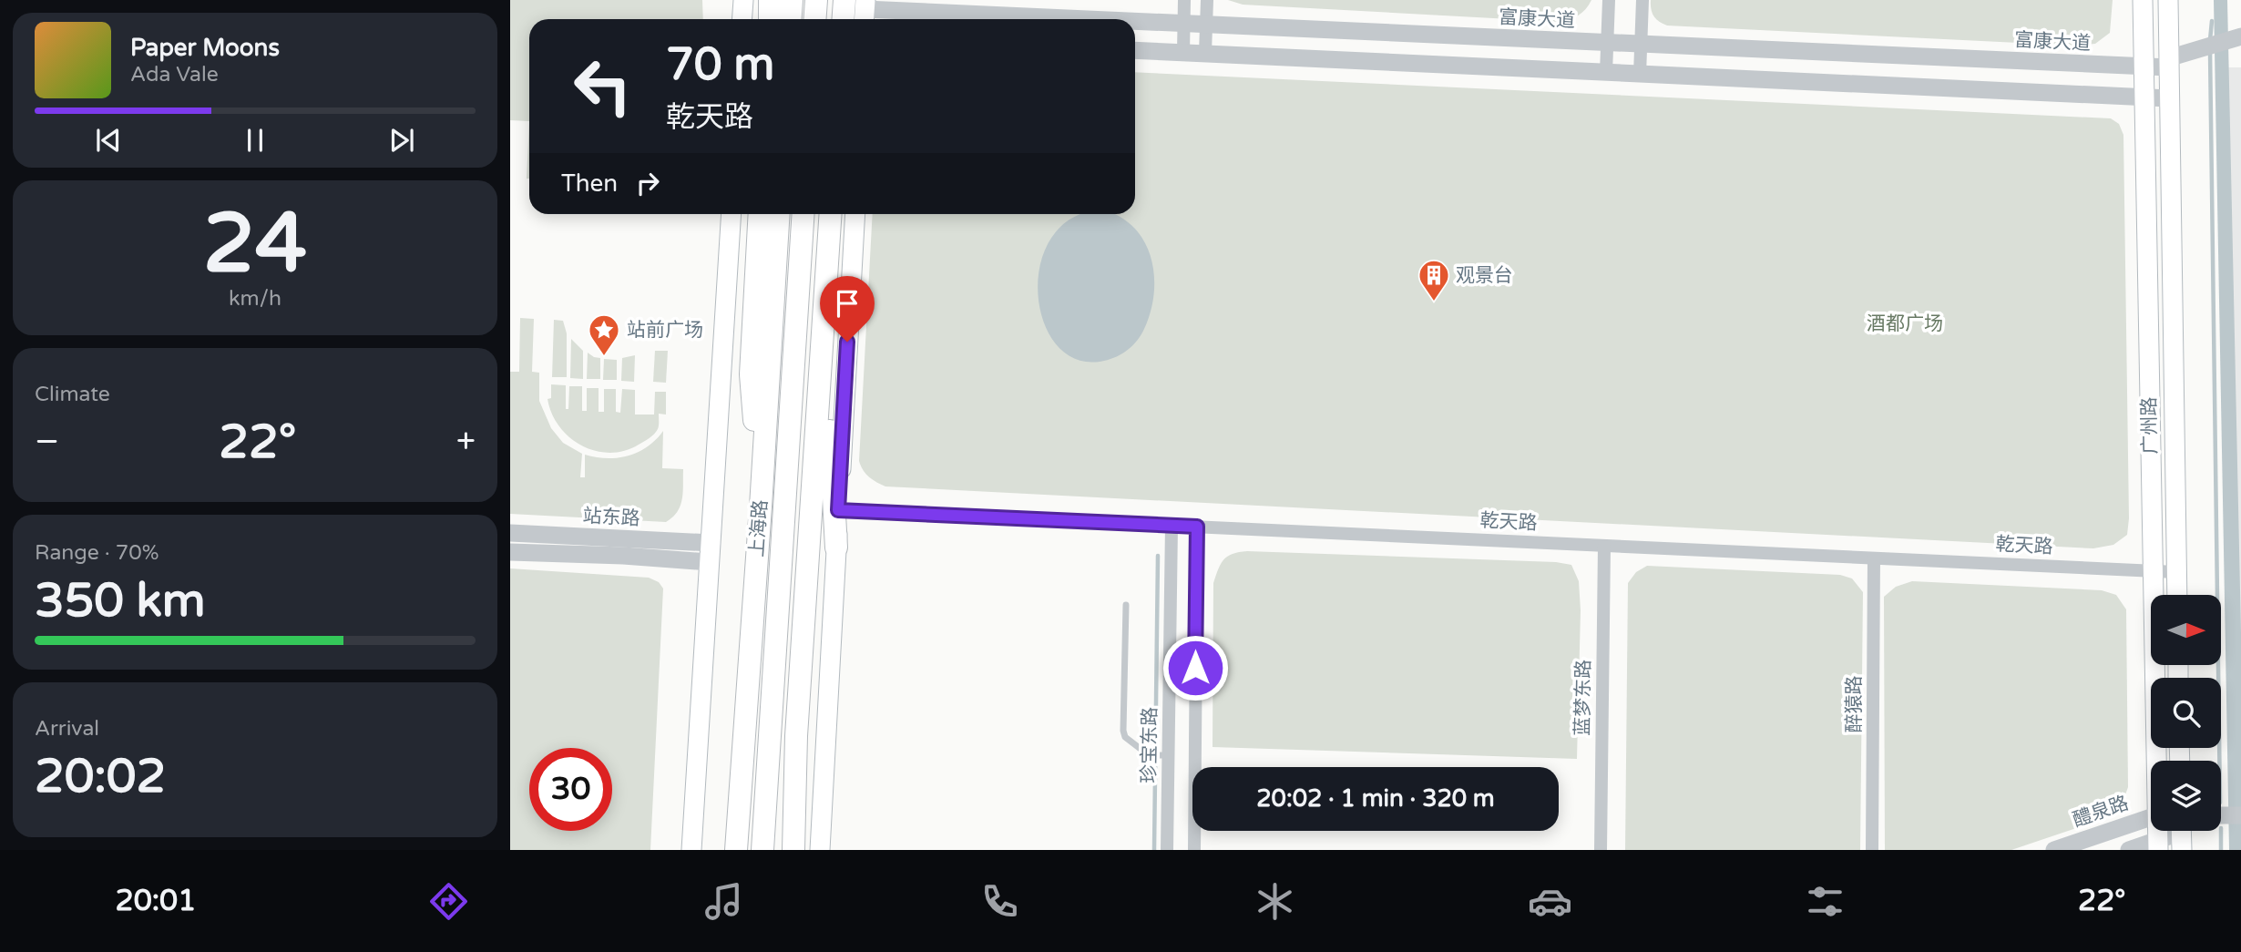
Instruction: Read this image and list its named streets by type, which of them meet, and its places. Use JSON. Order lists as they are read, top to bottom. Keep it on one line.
{"streets":{"highway":["上海路"],"main road":["广州路"],"street":["富康大道","站东路","乾天路","蓝梦东路","醉猿路","珍宝东路","醴泉路"]},"crossings":[["富康大道","广州路"],["广州路","乾天路"],["乾天路","蓝梦东路"],["乾天路","醉猿路"],["乾天路","珍宝东路"]],"parks":["酒都广场"],"places":{"building":["观景台"],"place":["站前广场"]},"north":"right","page":{"turn":["70 m","乾天路"],"song":["Paper Moons","Ada Vale"],"then":"Then","tile":[["24","km/h"],"Climate",["Range · 70%","350 km"],["Arrival","20:02"]],"heat":["−","22°","+"],"limit":"30","trip":"20:02 · 1 min · 320 m","tabs":["20:01","22°"]}}
